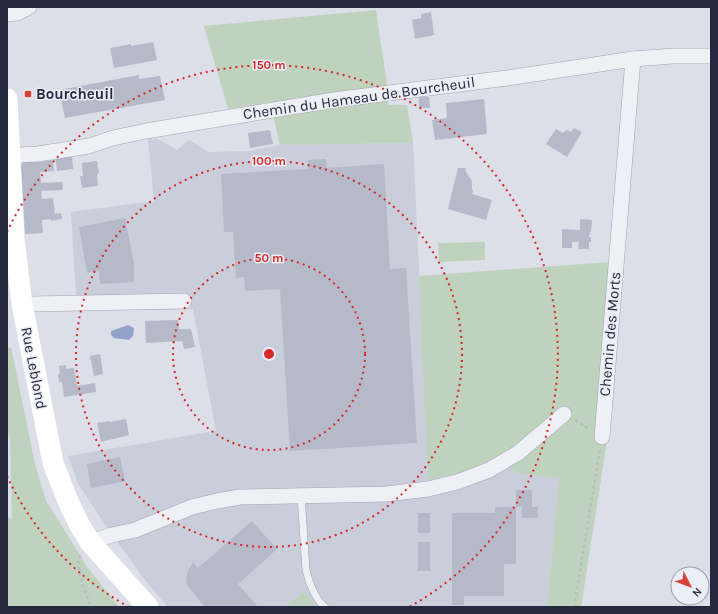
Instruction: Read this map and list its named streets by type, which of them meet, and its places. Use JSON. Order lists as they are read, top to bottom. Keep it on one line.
{"streets":{"main road":["Rue Leblond"],"street":["Chemin du Hameau de Bourcheuil","Chemin des Morts"]},"crossings":[["Chemin du Hameau de Bourcheuil","Chemin des Morts"],["Chemin du Hameau de Bourcheuil","Rue Leblond"]],"places":{"transit":["Bourcheuil"]},"north":"bottom right","rings":["150 m","100 m","50 m"]}
